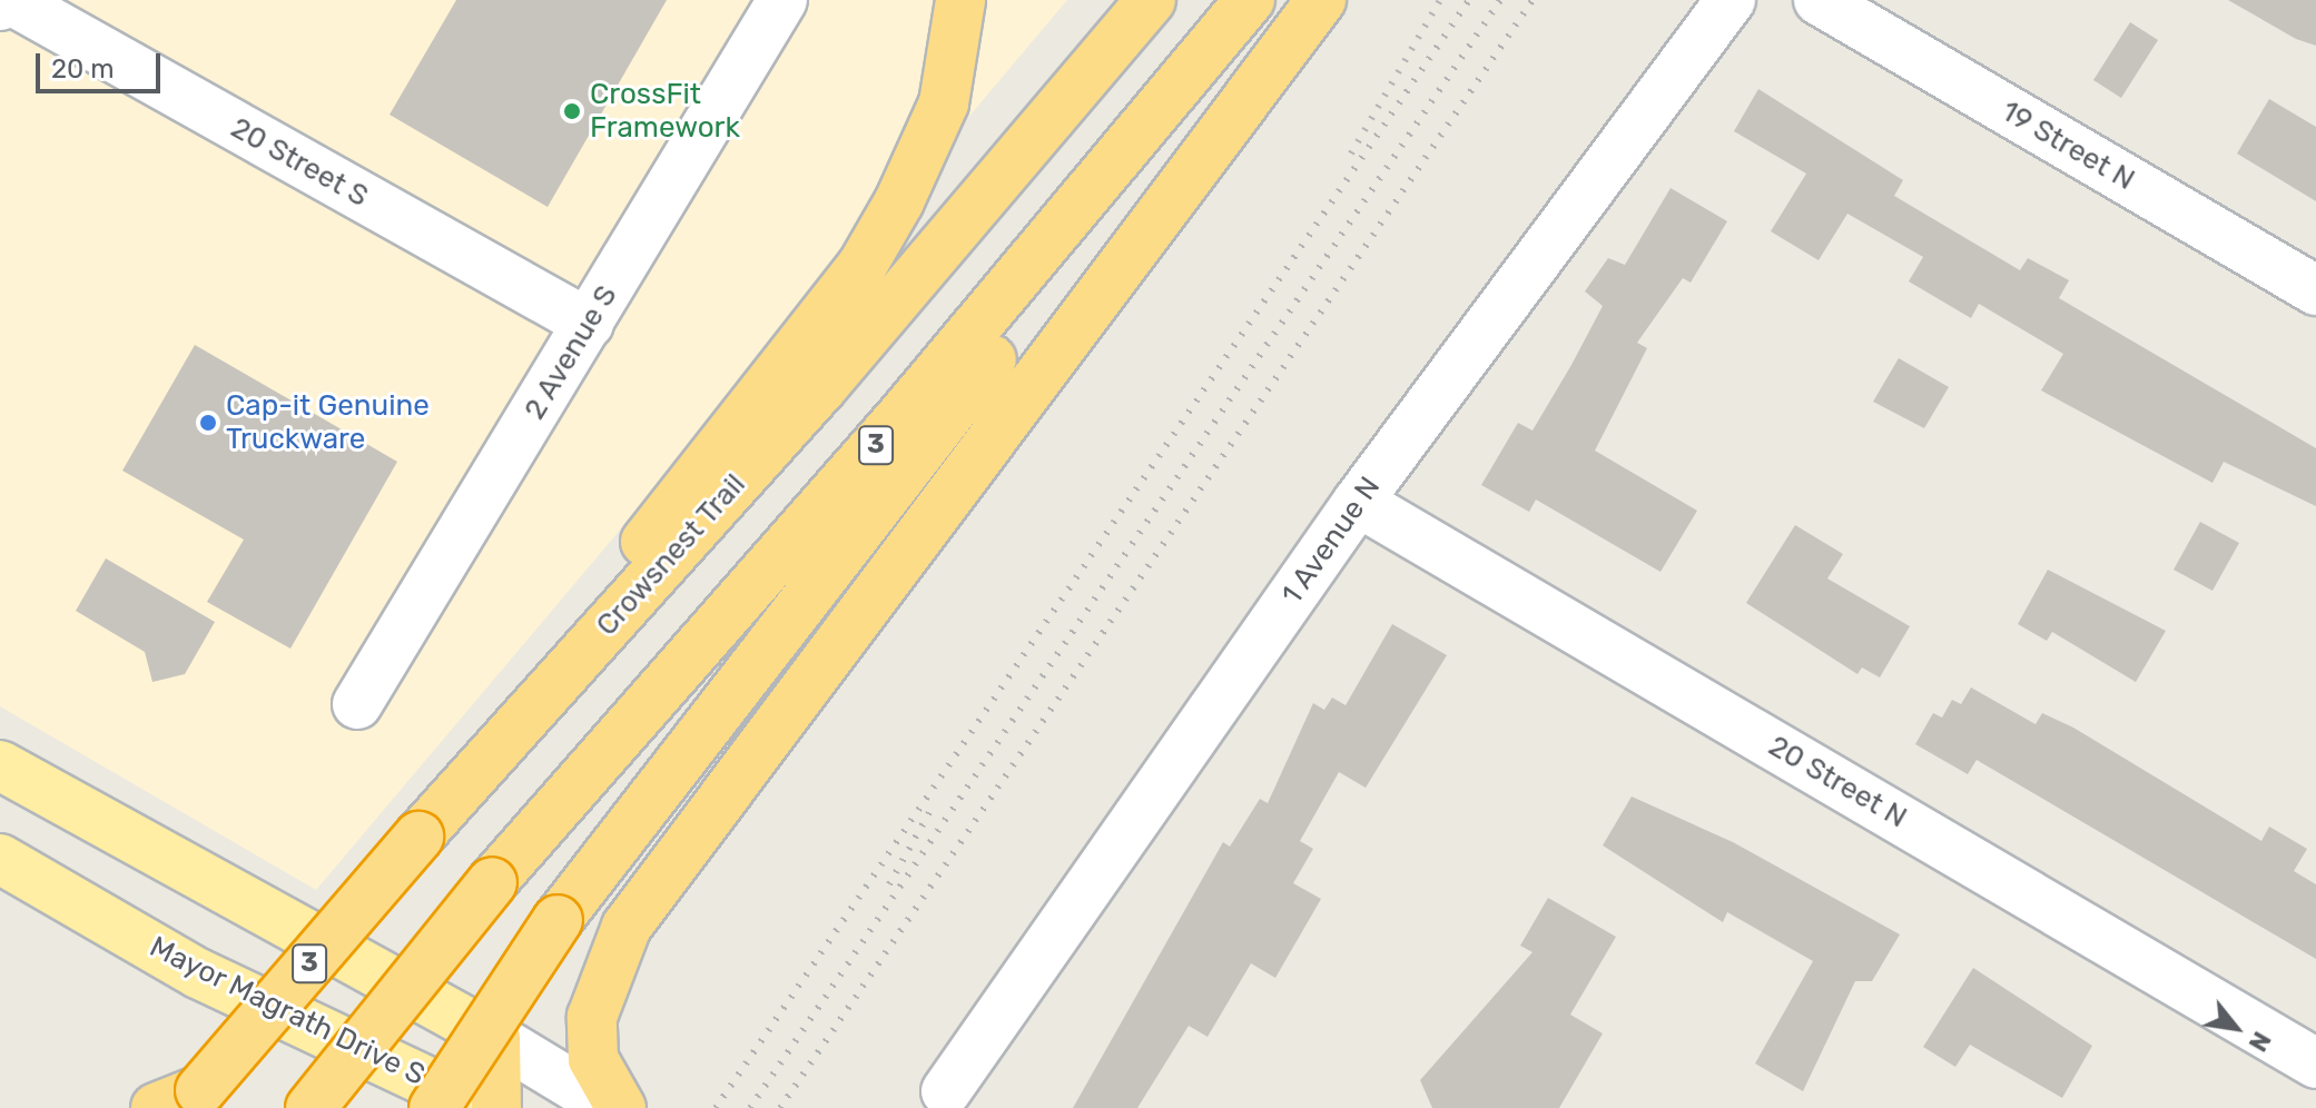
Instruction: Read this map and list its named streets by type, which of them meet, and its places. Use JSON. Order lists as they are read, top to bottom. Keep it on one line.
{"streets":{"highway":["3","Crowsnest Trail"],"main road":["Mayor Magrath Drive S"],"street":["19 Street N","20 Street S","2 Avenue S","1 Avenue N","20 Street N"]},"crossings":[["20 Street S","2 Avenue S"],["1 Avenue N","20 Street N"]],"places":["CrossFit Framework","Cap-it Genuine Truckware"],"scale_bar":"20 m","north":"bottom right"}
